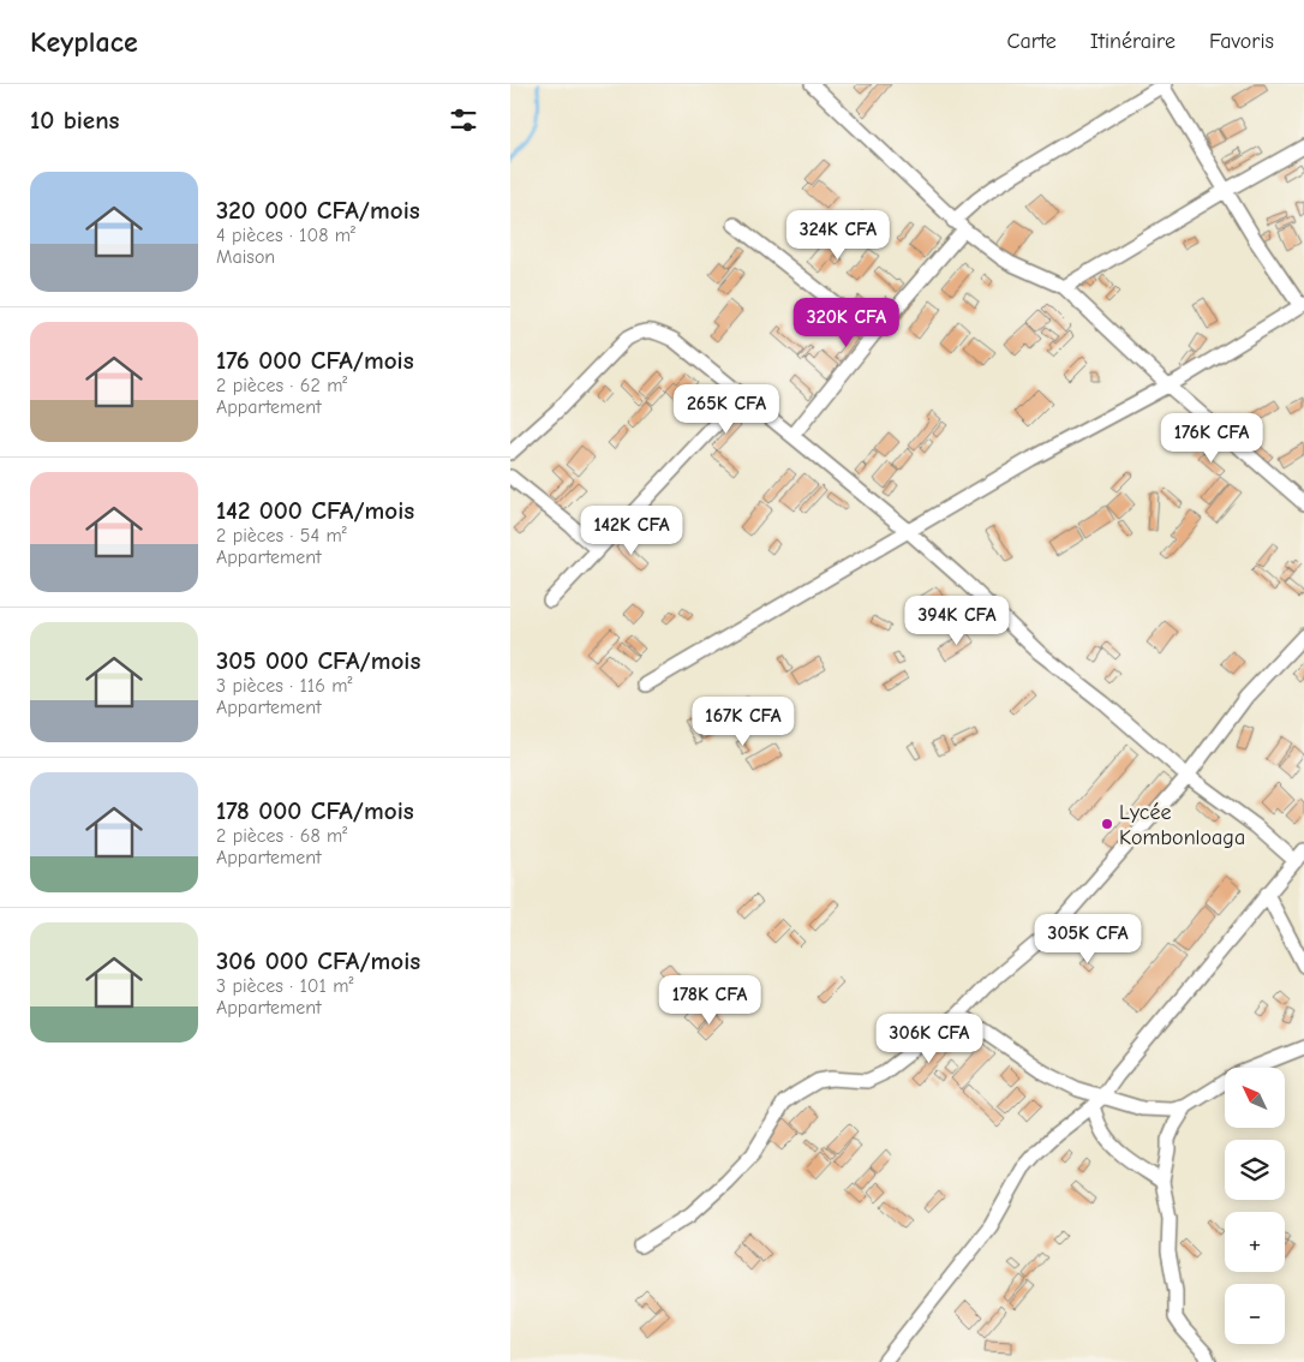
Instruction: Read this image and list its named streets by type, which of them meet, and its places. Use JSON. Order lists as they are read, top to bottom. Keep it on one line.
{"places":["Lycée Kombonloaga"],"north":"top left","page":{"header":"Keyplace","nav":["Carte","Itinéraire","Favoris"],"heading":"10 biens","list":[{"name":"320 000 CFA/mois","note":"4 pièces · 108 m² · Maison"},{"name":"176 000 CFA/mois","note":"2 pièces · 62 m² · Appartement"},{"name":"142 000 CFA/mois","note":"2 pièces · 54 m² · Appartement"},{"name":"305 000 CFA/mois","note":"3 pièces · 116 m² · Appartement"},{"name":"178 000 CFA/mois","note":"2 pièces · 68 m² · Appartement"},{"name":"306 000 CFA/mois","note":"3 pièces · 101 m² · Appartement"}],"price":["324K CFA","320K CFA","265K CFA","176K CFA","142K CFA","394K CFA","167K CFA","305K CFA","178K CFA","306K CFA"],"map_buttons":["+","−"]}}
